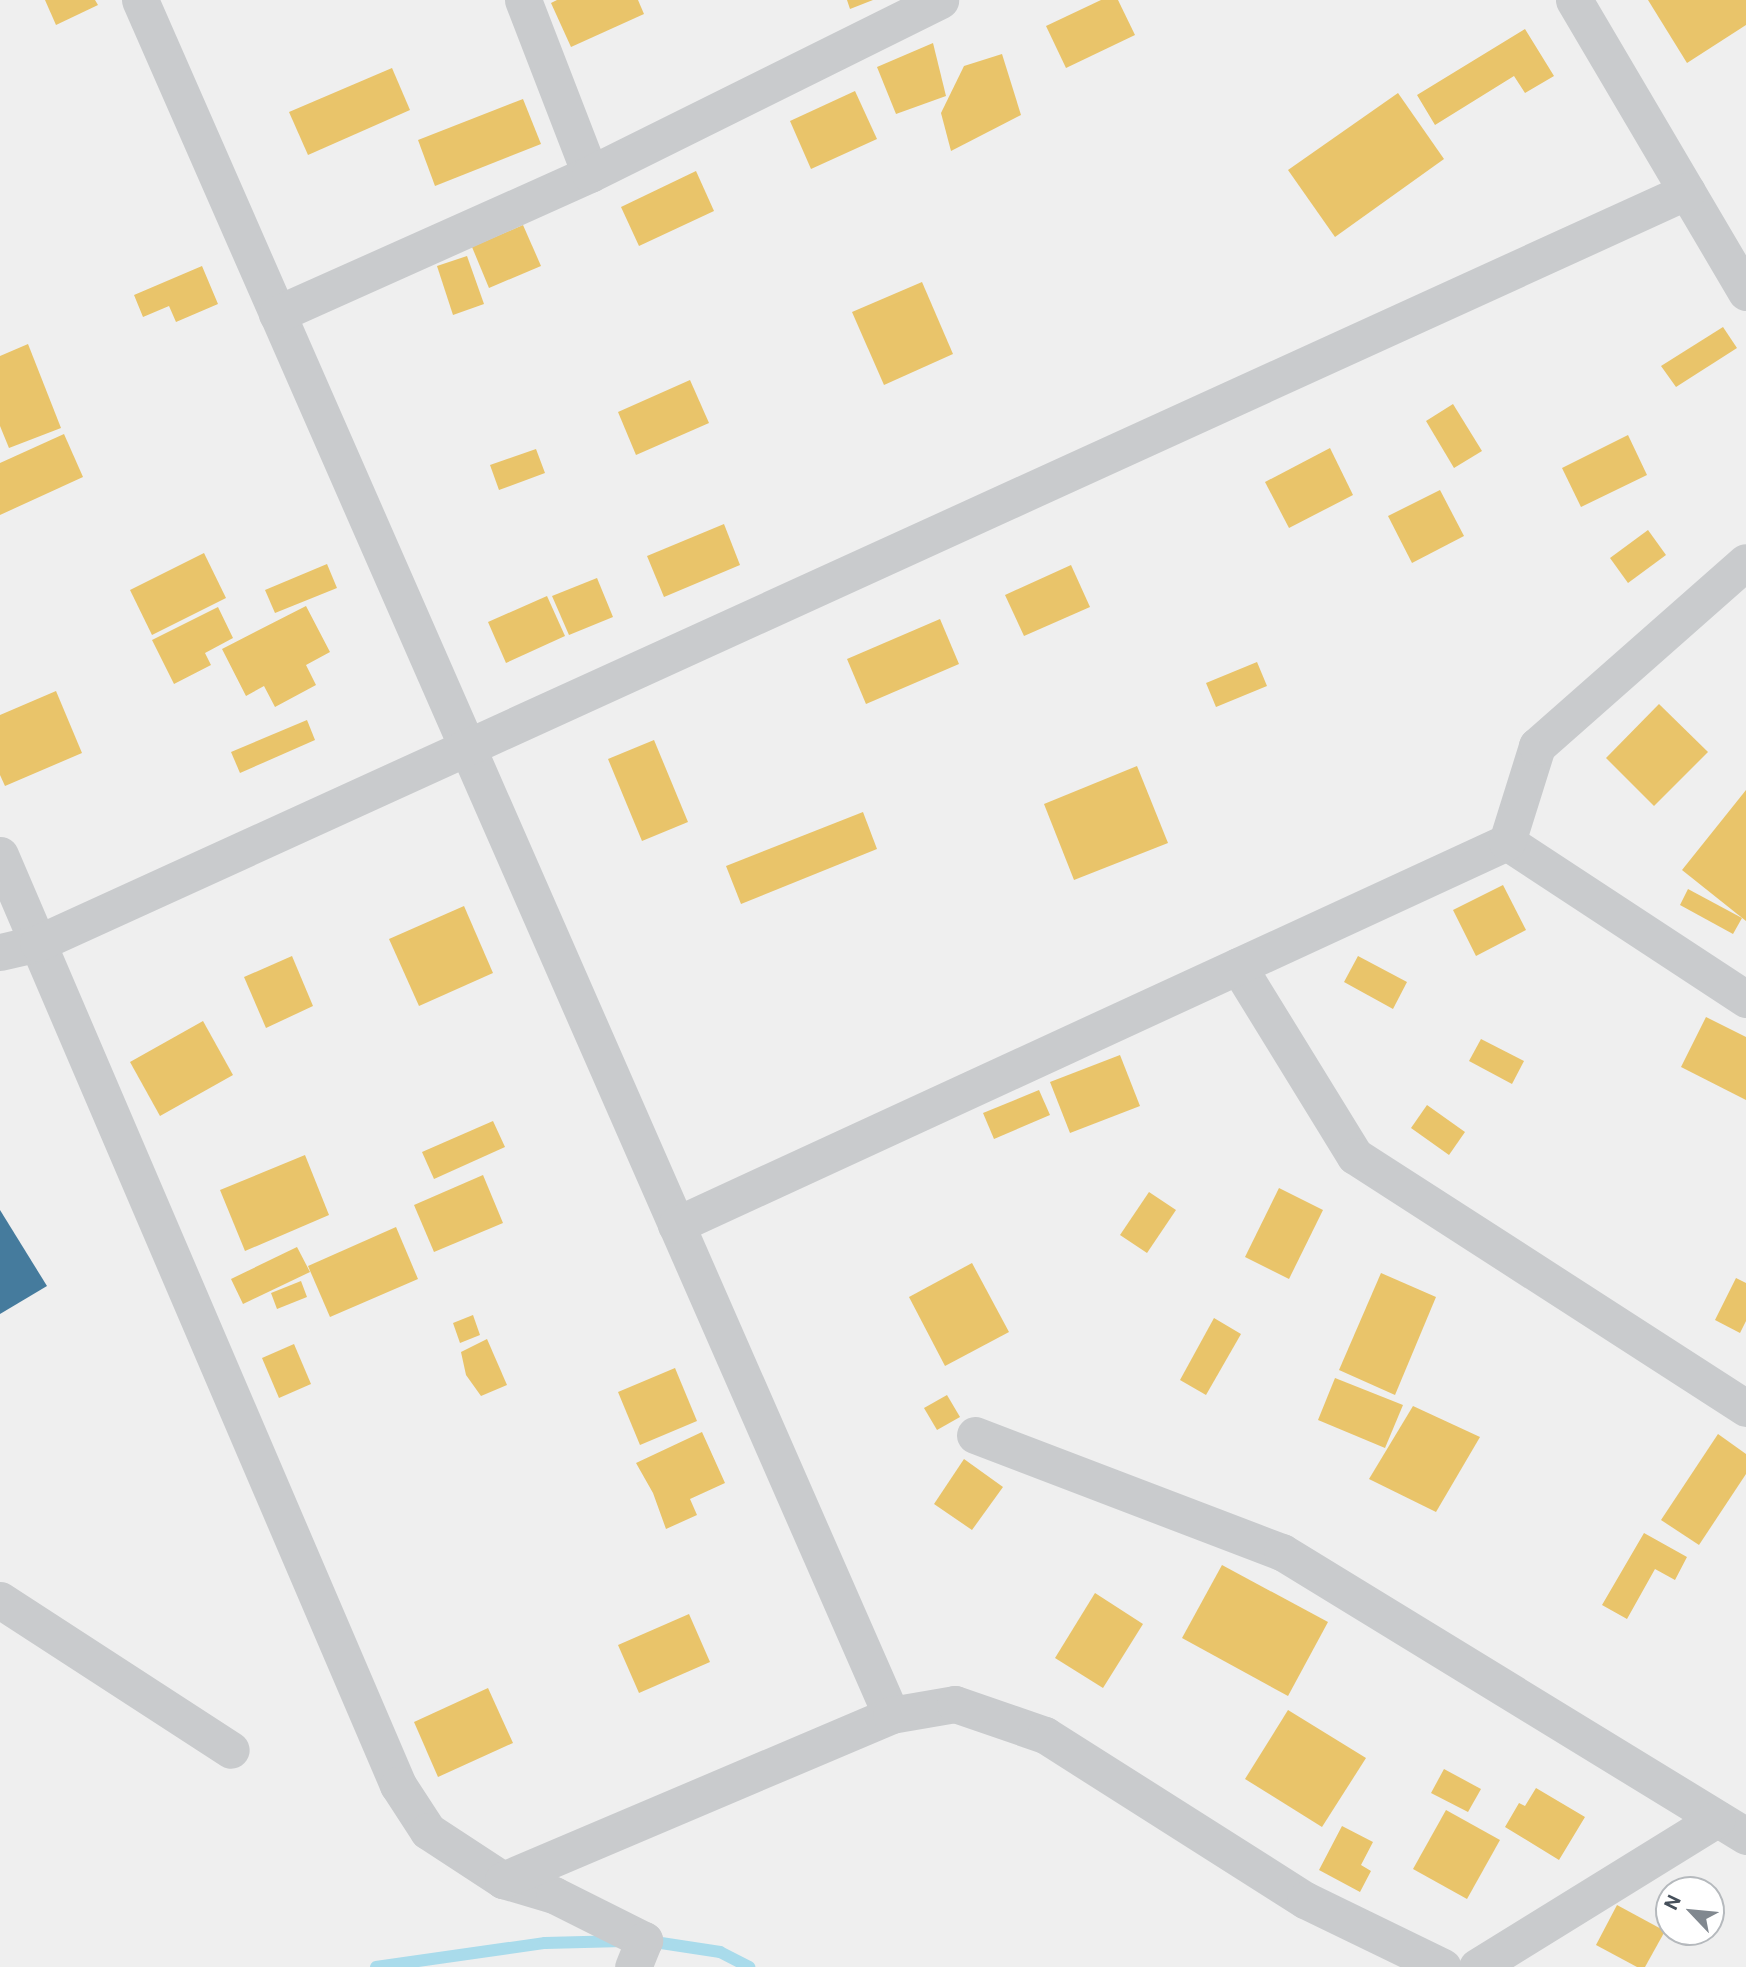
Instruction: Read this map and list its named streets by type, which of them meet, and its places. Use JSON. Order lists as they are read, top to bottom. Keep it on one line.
{"north":"top left"}
